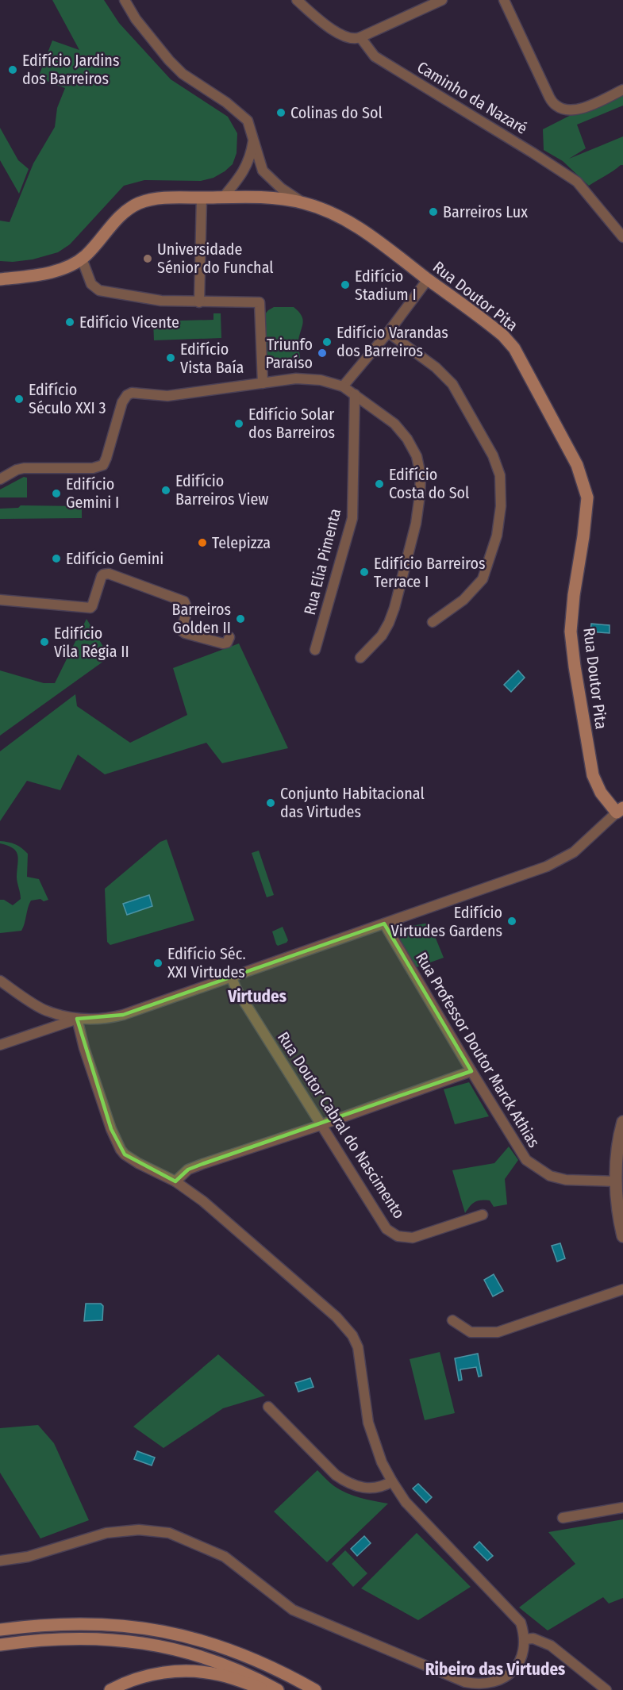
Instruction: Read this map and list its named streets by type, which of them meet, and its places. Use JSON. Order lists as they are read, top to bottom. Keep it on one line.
{"streets":{"main road":["Rua Doutor Pita"],"street":["Caminho da Nazaré","Rua Elia Pimenta","Rua Professor Doutor Marck Athias","Rua Doutor Cabral do Nascimento"]},"districts":["Virtudes","Ribeiro das Virtudes"],"places":["Edifício Jardins dos Barreiros","Colinas do Sol","Barreiros Lux","Universidade Sénior do Funchal","Edifício Stadium I","Edifício Vicente","Edifício Varandas dos Barreiros","Triunfo Paraíso","Edifício Vista Baía","Edifício Século XXI 3","Edifício Solar dos Barreiros","Edifício Costa do Sol","Edifício Barreiros View","Edifício Gemini I","Telepizza","Edifício Gemini","Edifício Barreiros Terrace I","Barreiros Golden II","Edifício Vila Régia II","Conjunto Habitacional das Virtudes","Edifício Virtudes Gardens","Edifício Séc. XXI Virtudes"]}
